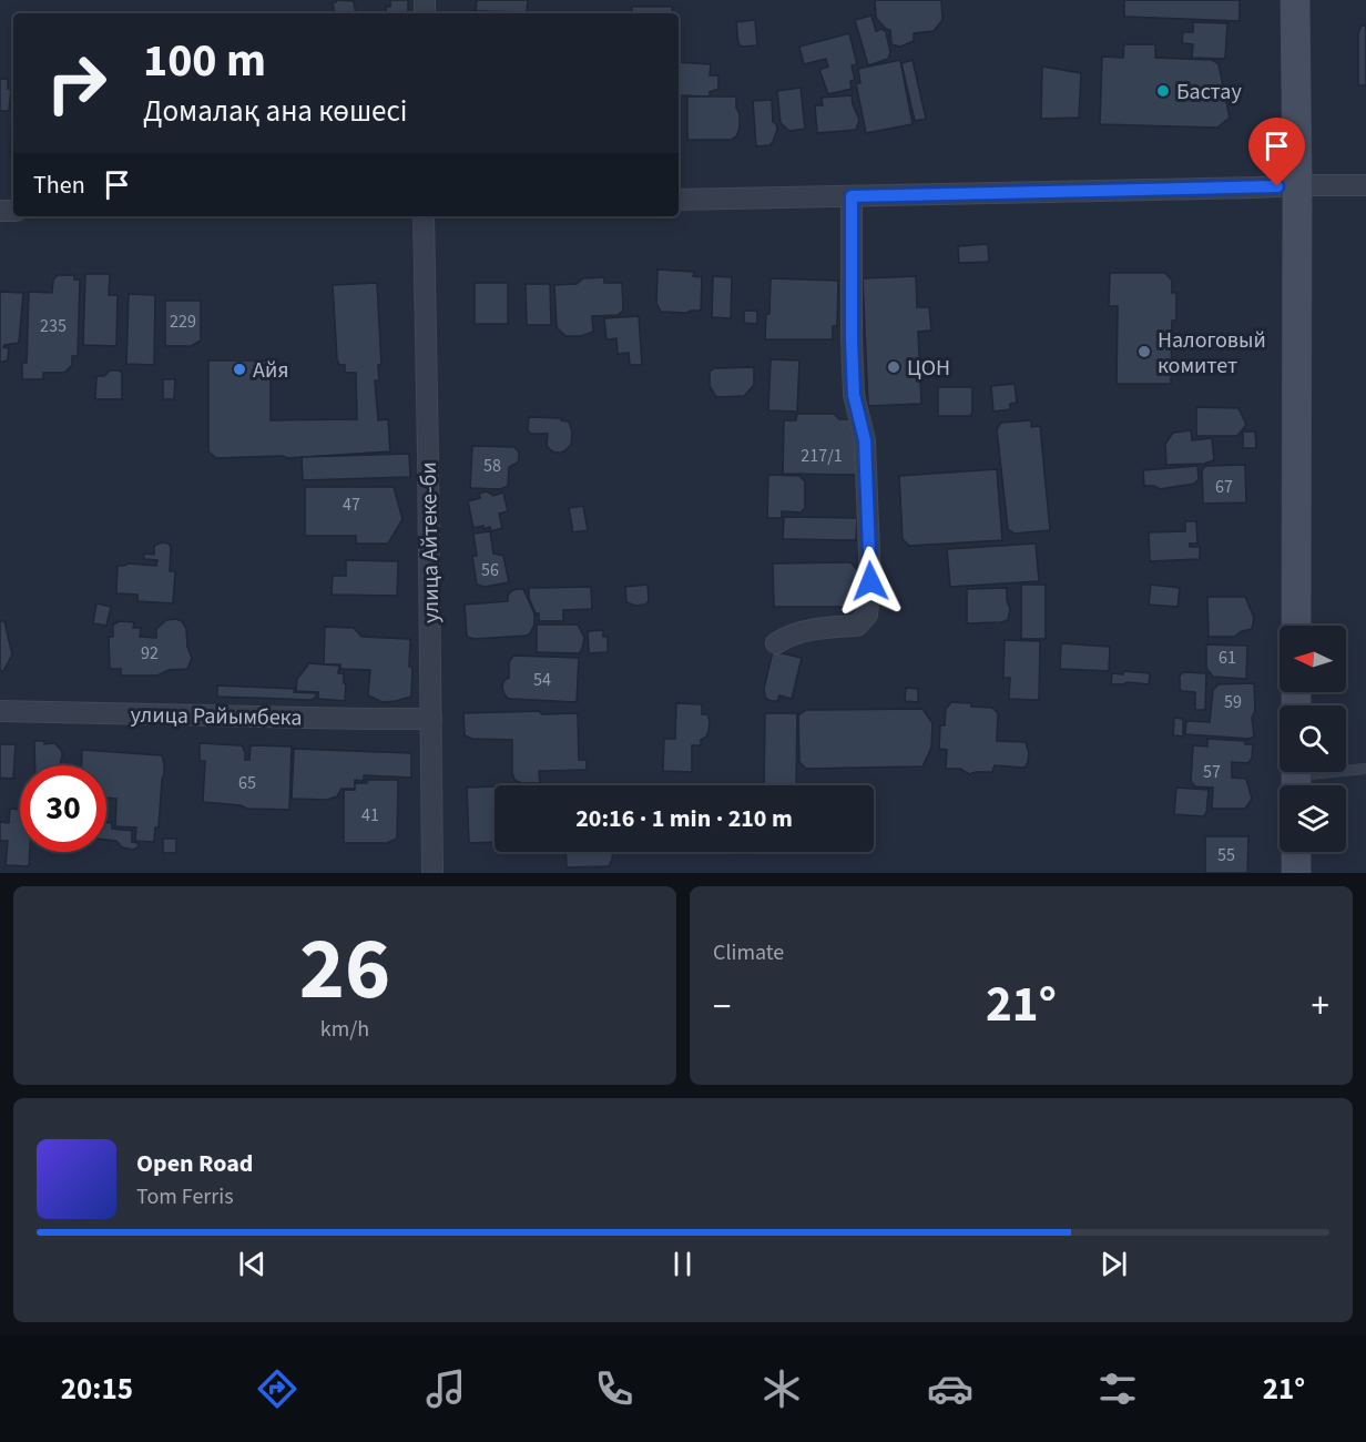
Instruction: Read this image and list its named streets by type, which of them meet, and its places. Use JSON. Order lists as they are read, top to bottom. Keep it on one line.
{"streets":{"street":["улица Айтеке-би","улица Райымбека"]},"crossings":[["улица Айтеке-би","улица Райымбека"]],"places":["Бастау","Налоговый комитет","ЦОН","Айя"],"house_numbers":["229","235","217/1","58","67","47","56","92","61","54","59","57","65","41","55"],"north":"left","page":{"turn":["100 m","Домалақ ана көшесі"],"then":"Then","limit":"30","trip":"20:16 · 1 min · 210 m","tile":[["26","km/h"],"Climate"],"heat":["−","21°","+"],"song":["Open Road","Tom Ferris"],"tabs":["20:15","21°"]}}
